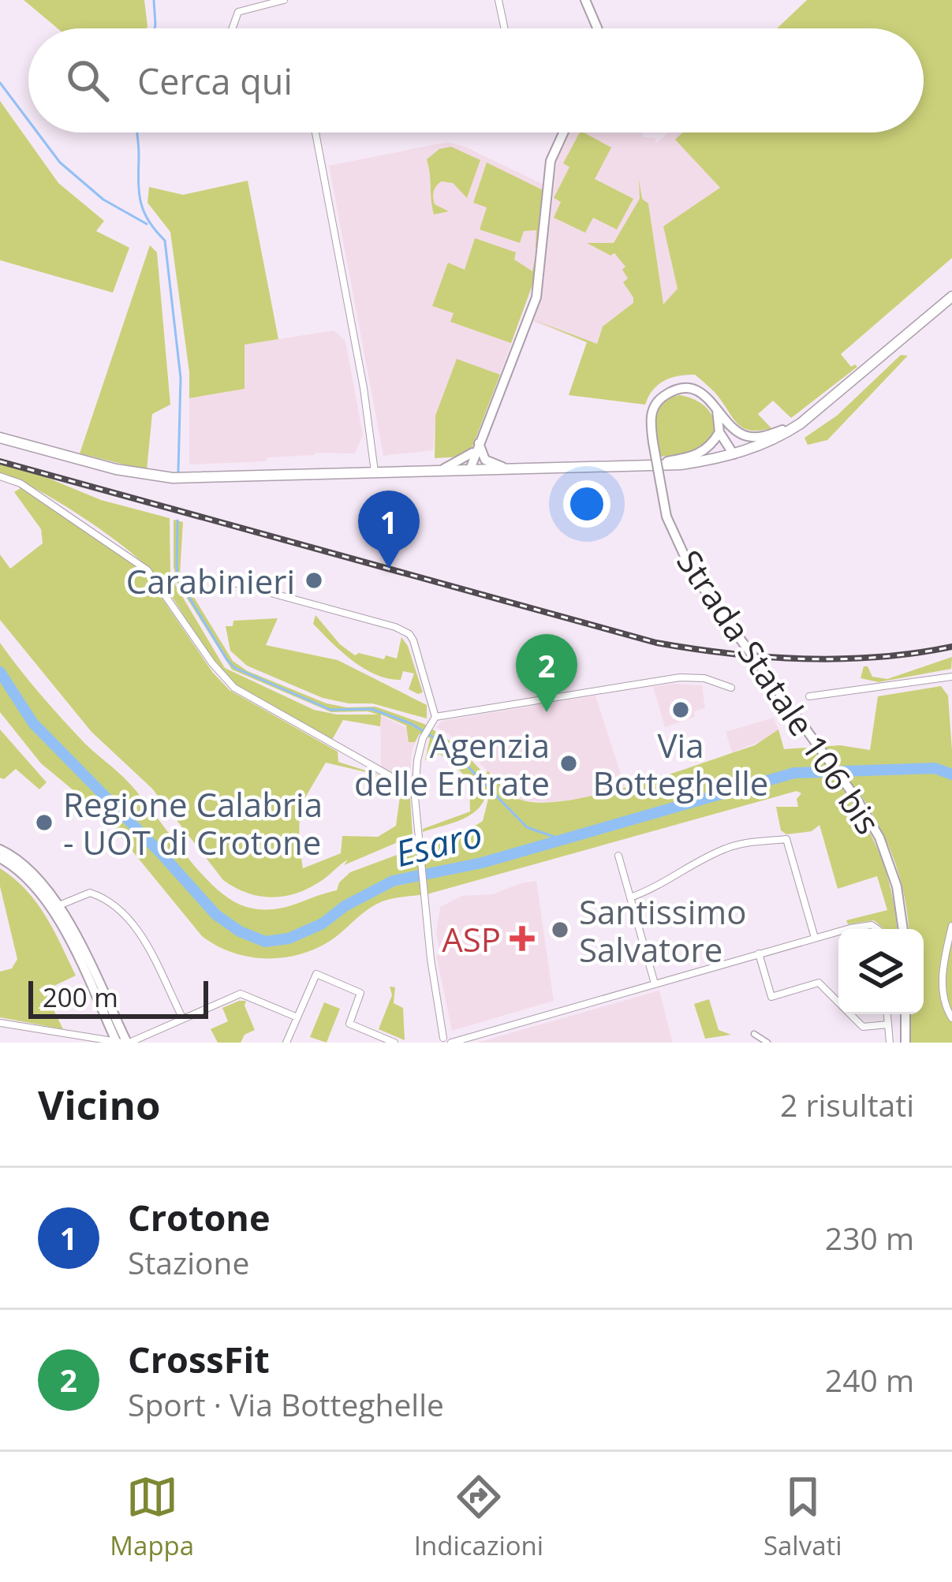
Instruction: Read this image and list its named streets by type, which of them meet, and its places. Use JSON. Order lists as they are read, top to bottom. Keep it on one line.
{"streets":{"main road":["Strada Statale 106 bis"]},"water":["Esaro"],"places":{"other":["Carabinieri","Via Botteghelle","Agenzia delle Entrate","Regione Calabria - UOT di Crotone","Santissimo Salvatore"],"health":["ASP"]},"scale_bar":"200 m","page":{"search":"Cerca qui","pins":["1","2"],"scale":"200 m","heading":["Vicino","2 risultati"],"list":[{"mark":"1","name":"Crotone","note":"Stazione","value":"230 m"},{"mark":"2","name":"CrossFit","note":"Sport · Via Botteghelle","value":"240 m"}],"nav":["Mappa","Indicazioni","Salvati"]}}
